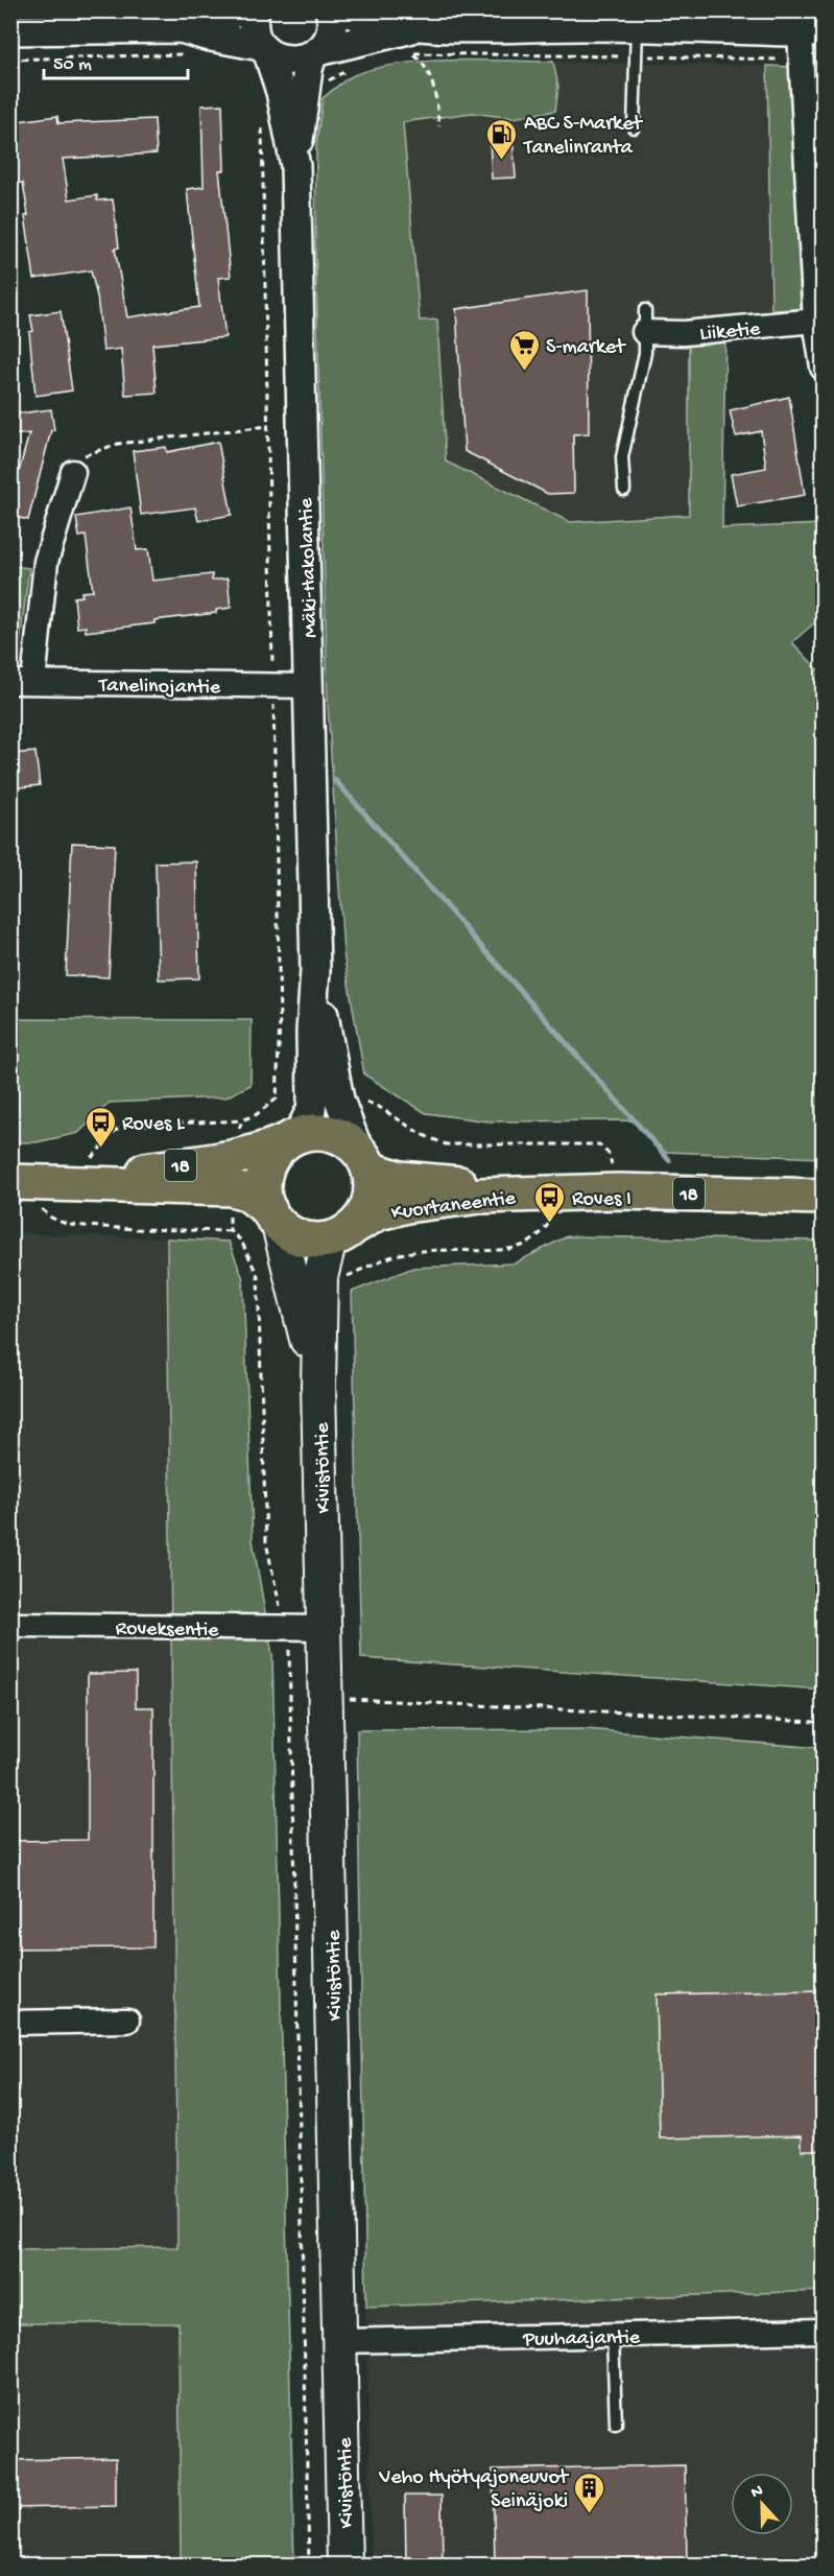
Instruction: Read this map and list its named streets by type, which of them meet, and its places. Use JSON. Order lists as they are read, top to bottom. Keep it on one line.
{"streets":{"highway":["18","Kuortaneentie"],"main road":["Kivistöntie"],"street":["Liiketie","Mäki-Hakolantie","Tanelinojantie","Roveksentie","Puuhaajantie"]},"crossings":[["Mäki-Hakolantie","Tanelinojantie"],["Mäki-Hakolantie","18"],["Mäki-Hakolantie","Kuortaneentie"],["Mäki-Hakolantie","Kivistöntie"],["18","Kuortaneentie"],["18","Kivistöntie"],["Kuortaneentie","Kivistöntie"],["Kivistöntie","Roveksentie"],["Kivistöntie","Puuhaajantie"]],"places":{"fuel station":["ABC S-Market Tanelinranta"],"supermarket":["S-market"],"bus stop":["Roves L","Roves I"],"building":["Veho Hyötyajoneuvot Seinäjoki"]},"scale_bar":"50 m","north":"top"}
